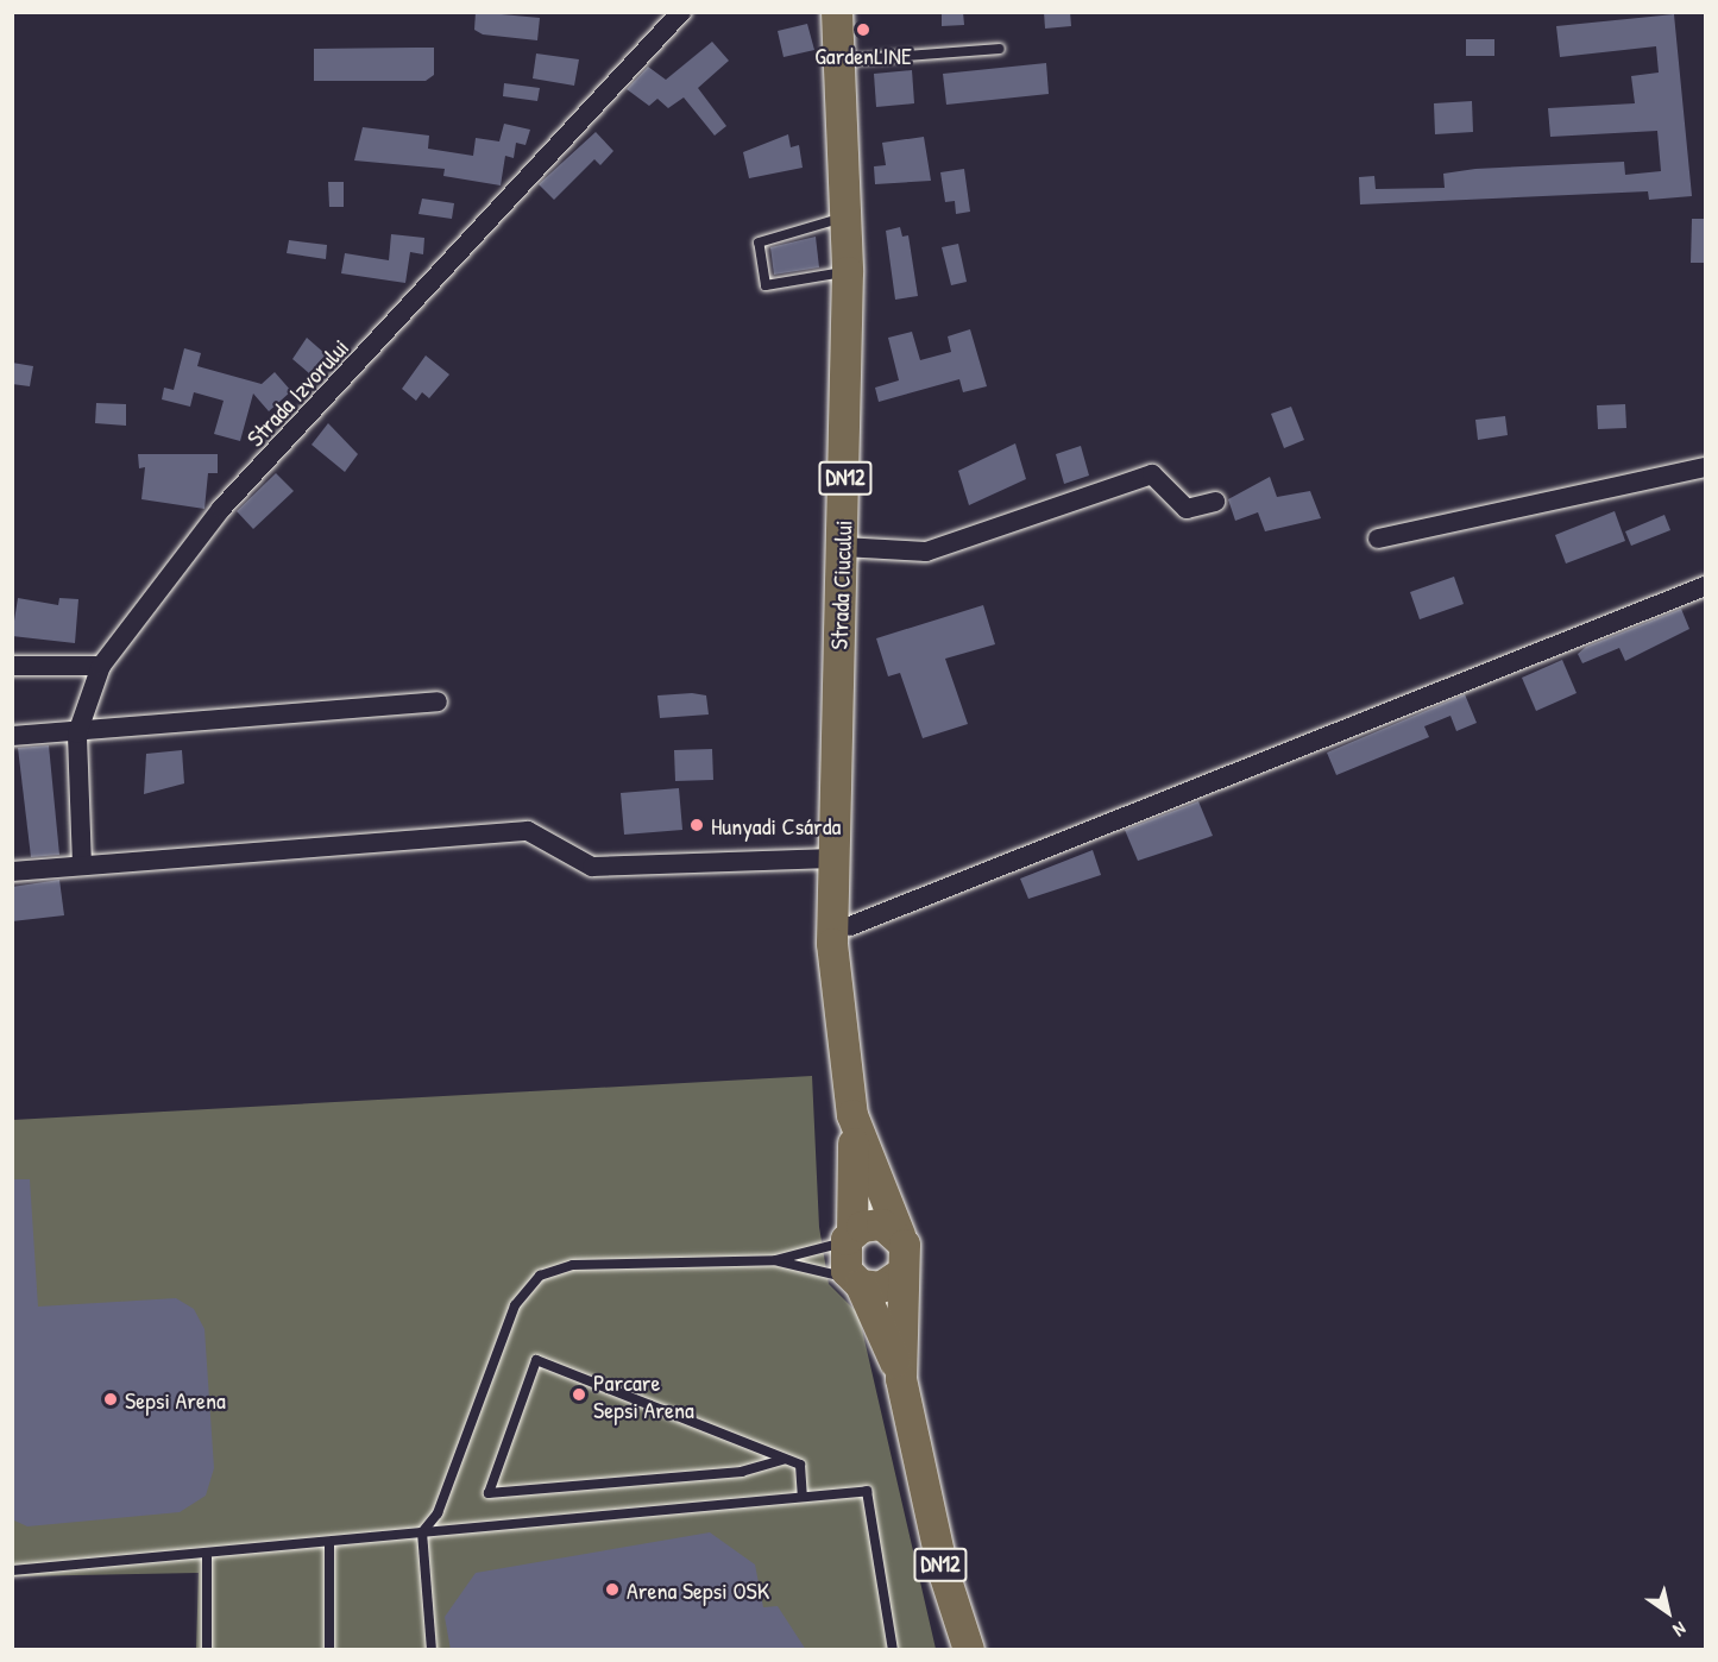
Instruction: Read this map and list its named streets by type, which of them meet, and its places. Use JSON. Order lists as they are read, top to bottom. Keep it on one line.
{"streets":{"main road":["DN12","Strada Ciucului"],"street":["Strada Izvorului"]},"crossings":[["DN12","Strada Ciucului"]],"places":["GardenLINE","Hunyadi Csárda","Parcare Sepsi Arena","Sepsi Arena","Arena Sepsi OSK"],"north":"bottom right"}
